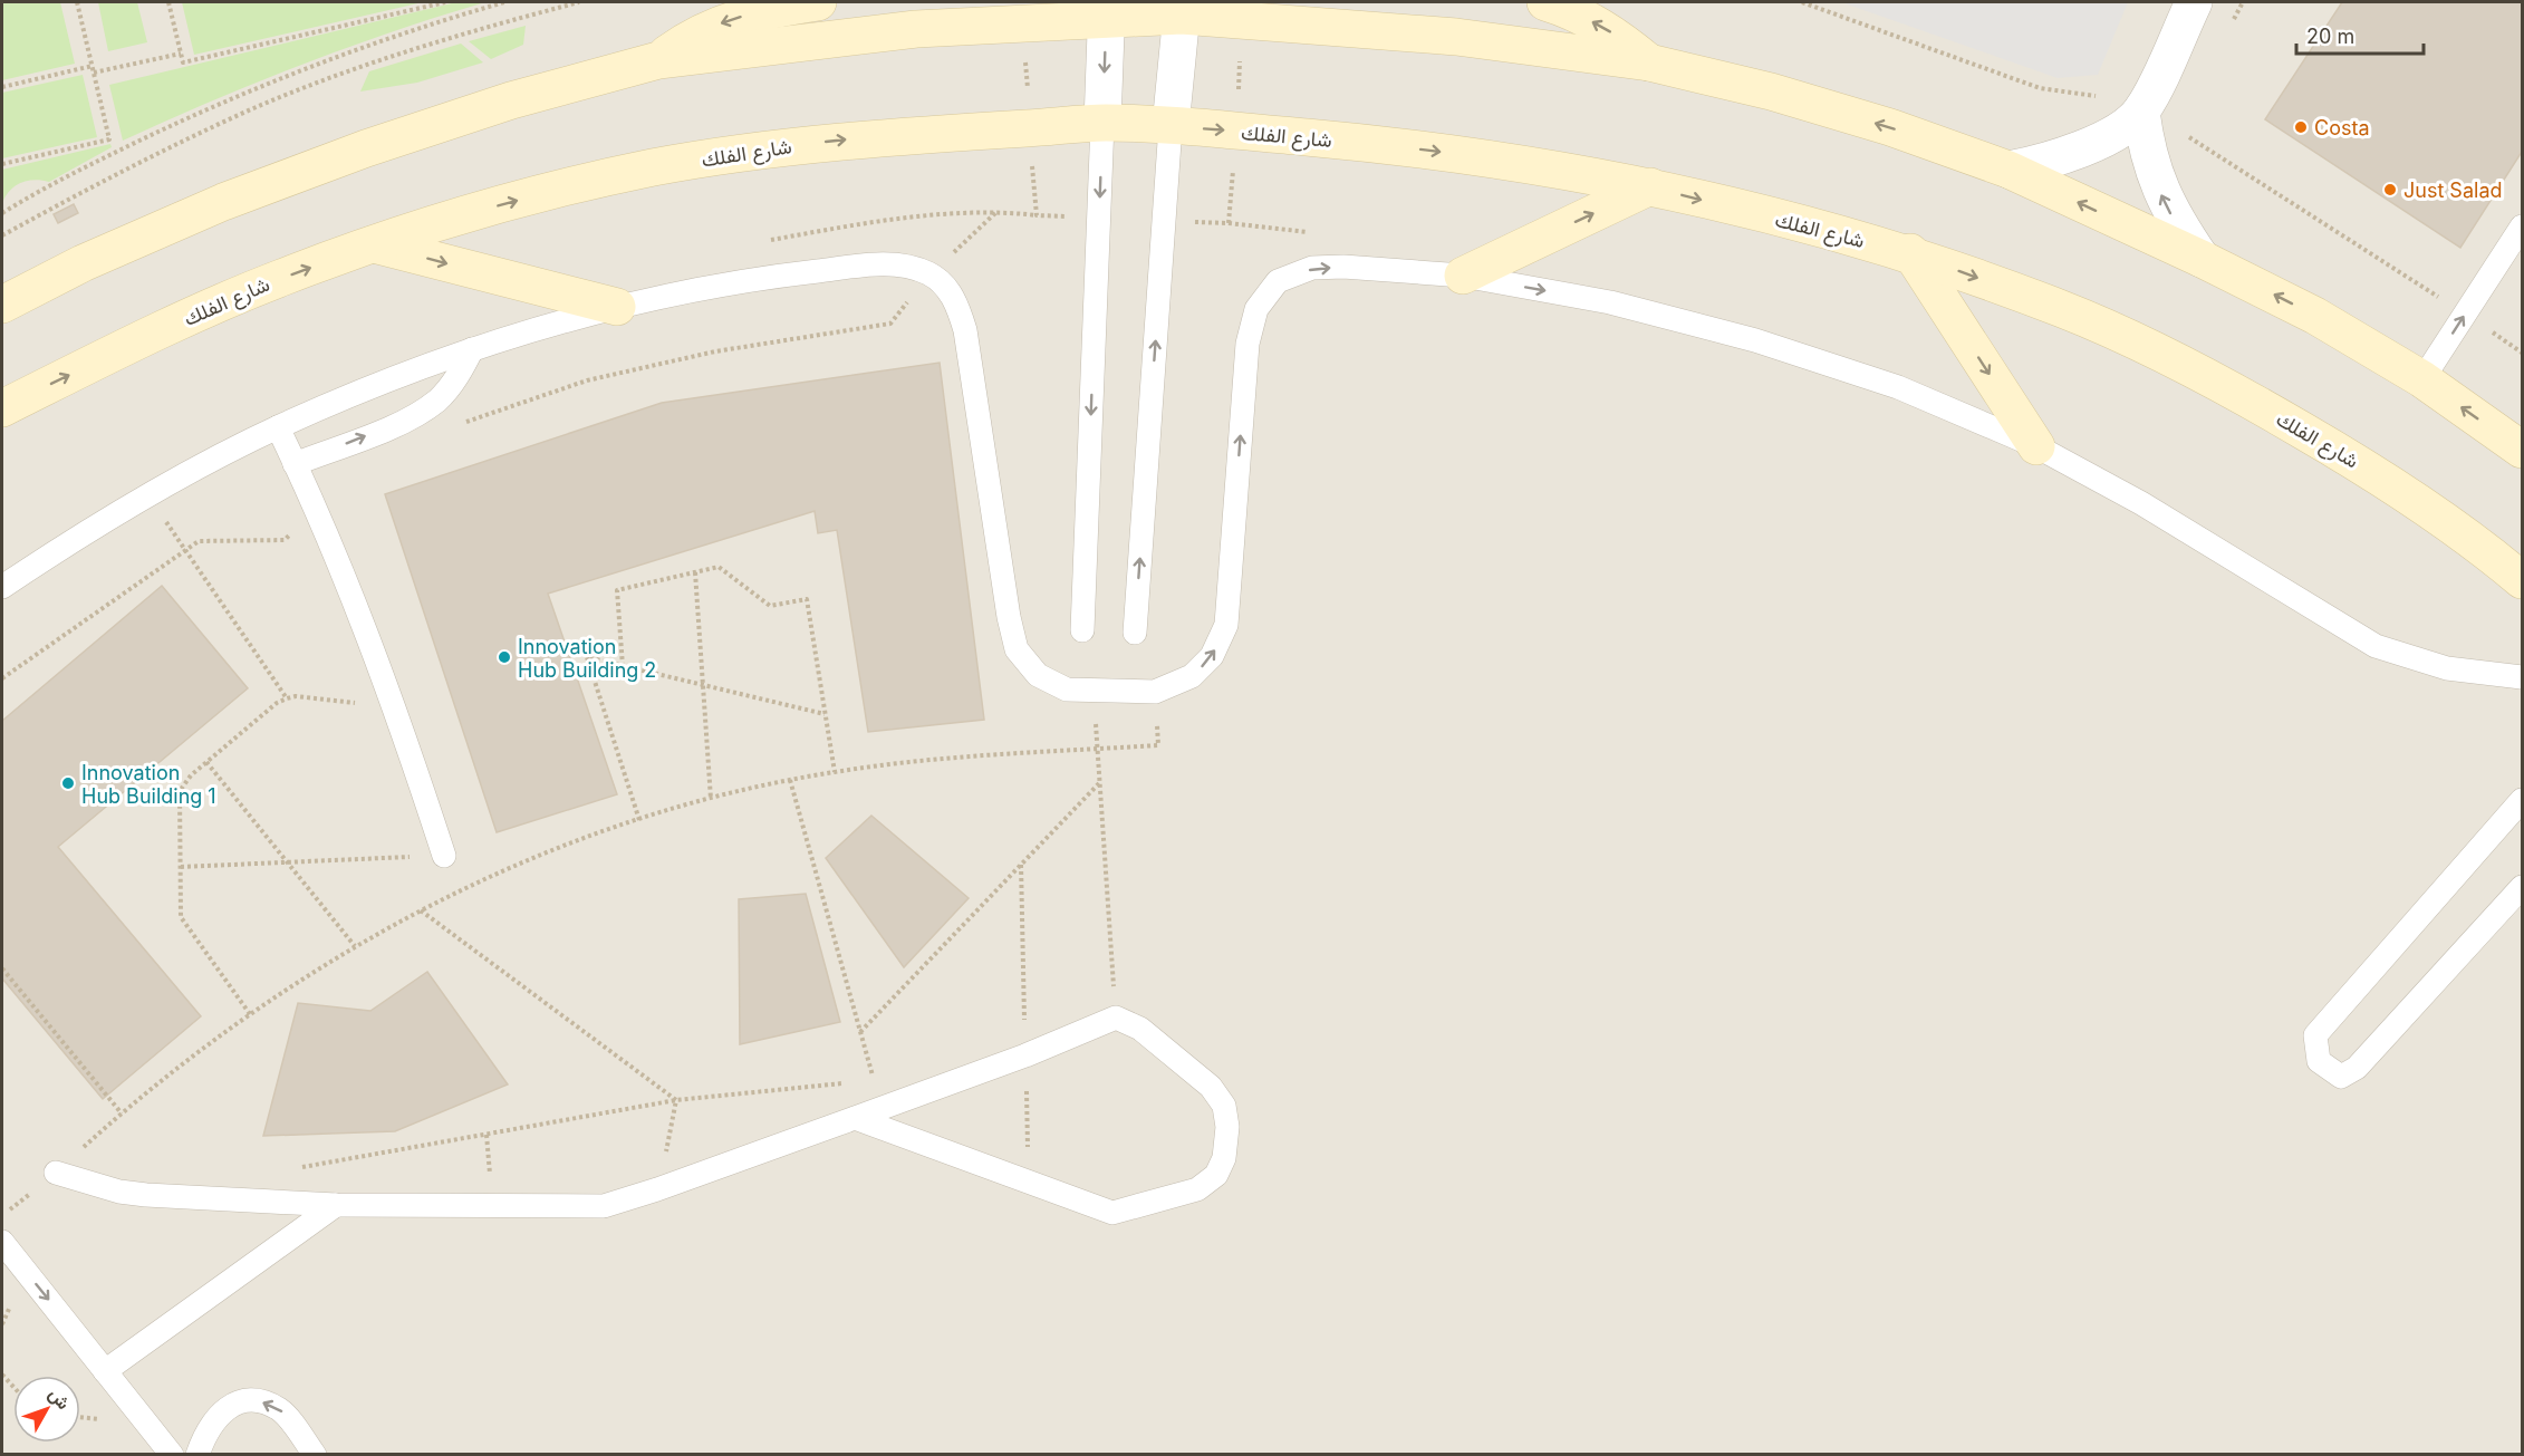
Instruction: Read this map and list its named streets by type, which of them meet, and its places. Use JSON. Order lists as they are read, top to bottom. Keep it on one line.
{"streets":{"street":["شارع الفلك"]},"places":["Costa","Just Salad","Innovation Hub Building 2","Innovation Hub Building 1"],"scale_bar":"20 m","north":"top right"}
